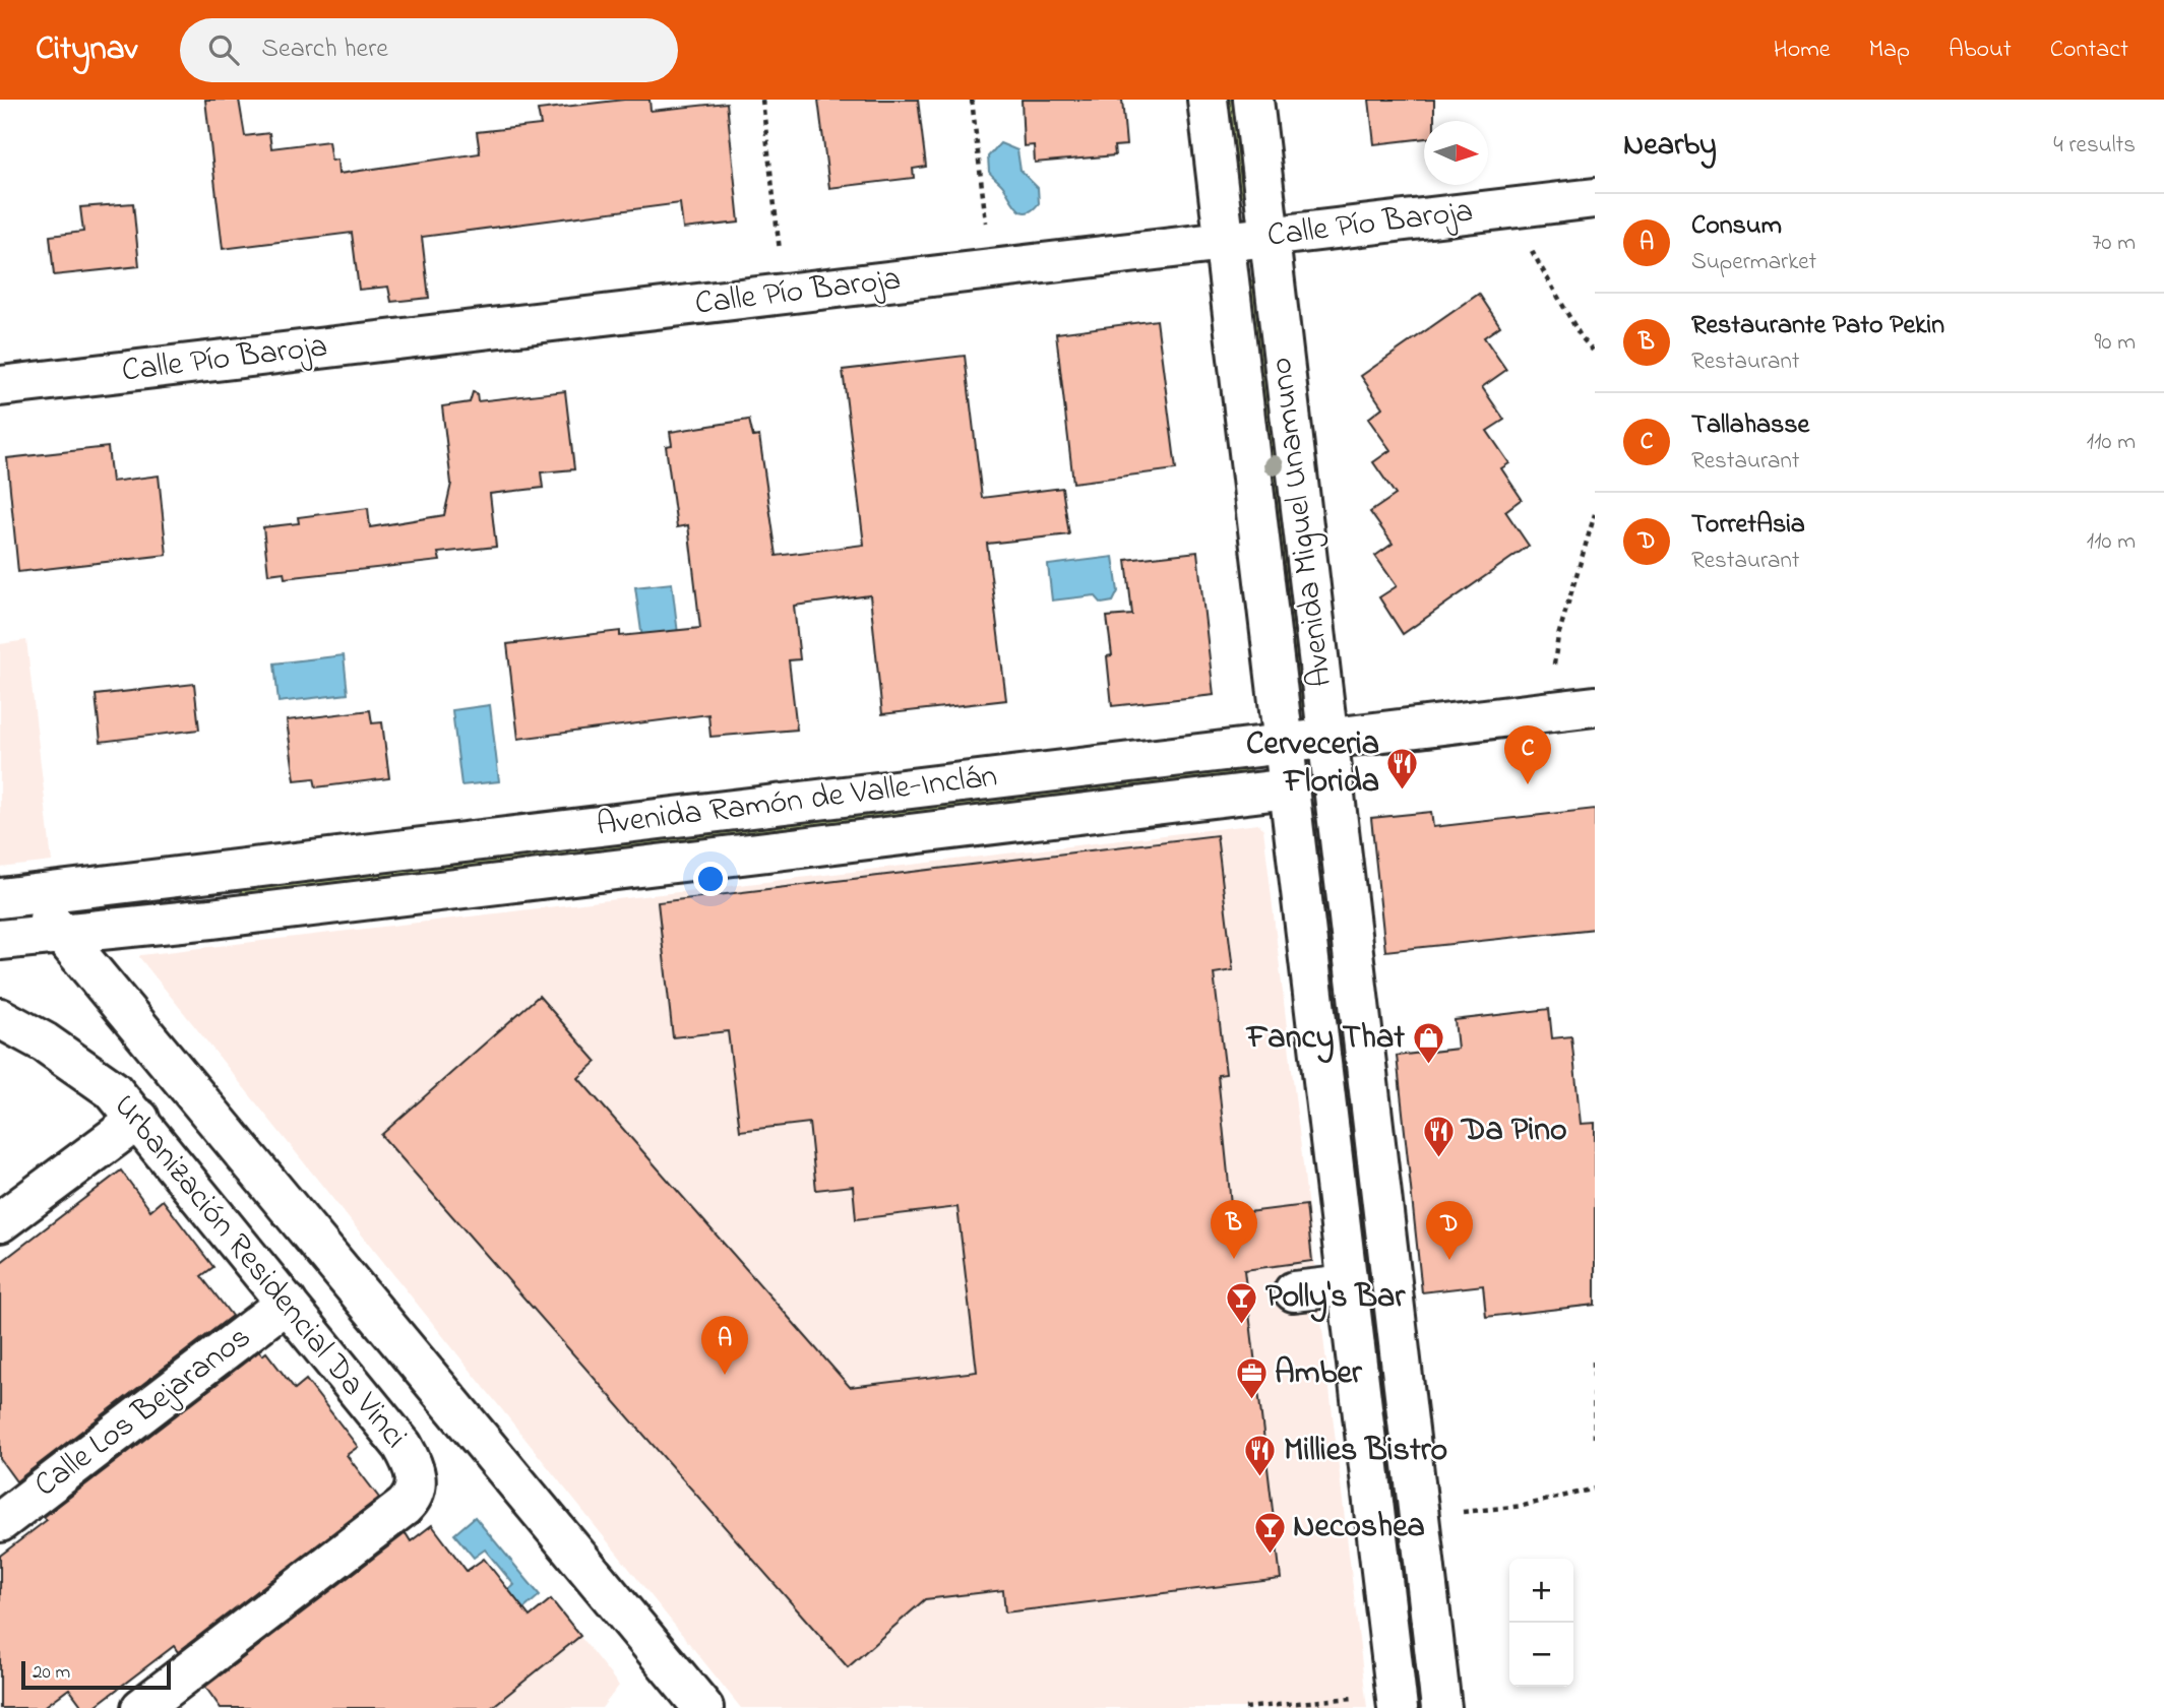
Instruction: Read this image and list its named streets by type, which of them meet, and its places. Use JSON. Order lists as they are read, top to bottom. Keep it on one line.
{"streets":{"street":["Calle Pío Baroja","Avenida Miguel Unamuno","Avenida Ramón de Valle-Inclán","Urbanización Residencial Da Vinci","Calle Los Bejaranos"]},"crossings":[["Calle Pío Baroja","Avenida Miguel Unamuno"],["Avenida Miguel Unamuno","Avenida Ramón de Valle-Inclán"],["Urbanización Residencial Da Vinci","Calle Los Bejaranos"]],"places":{"restaurant":["Cerveceria Florida","Da Pino","Millies Bistro"],"shop":["Fancy That"],"bar":["Polly's Bar","Necoshea"],"office":["Amber"]},"scale_bar":"20 m","north":"right","page":{"header":"Citynav","search":"Search here","nav":["Home","Map","About","Contact"],"heading":["Nearby","4 results"],"list":[{"mark":"A","name":"Consum","note":"Supermarket","value":"70 m"},{"mark":"B","name":"Restaurante Pato Pekin","note":"Restaurant","value":"90 m"},{"mark":"C","name":"Tallahasse","note":"Restaurant","value":"110 m"},{"mark":"D","name":"TorretAsia","note":"Restaurant","value":"110 m"}],"pins":["C","B","D","A"],"map_buttons":["+","−"],"scale":"20 m"}}
